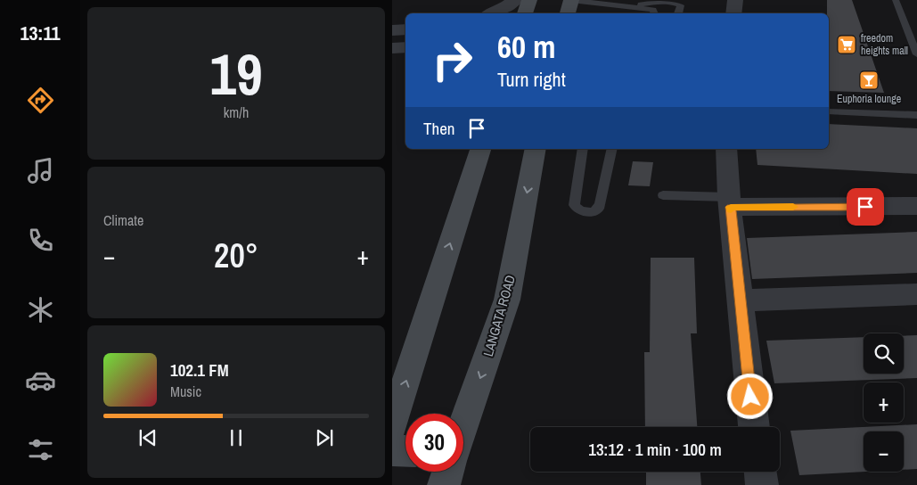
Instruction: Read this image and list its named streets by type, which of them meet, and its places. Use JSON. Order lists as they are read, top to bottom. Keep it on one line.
{"streets":{"main road":["LANGATA ROAD"]},"places":{"supermarket":["freedom heights mall"],"bar":["Euphoria lounge"]},"page":{"tabs":"13:11","tile":[["19","km/h"],"Climate"],"turn":["60 m","Turn right"],"then":"Then","heat":["−","20°","+"],"map_buttons":["+","−"],"song":["102.1 FM","Music"],"limit":"30","trip":"13:12 · 1 min · 100 m"}}
